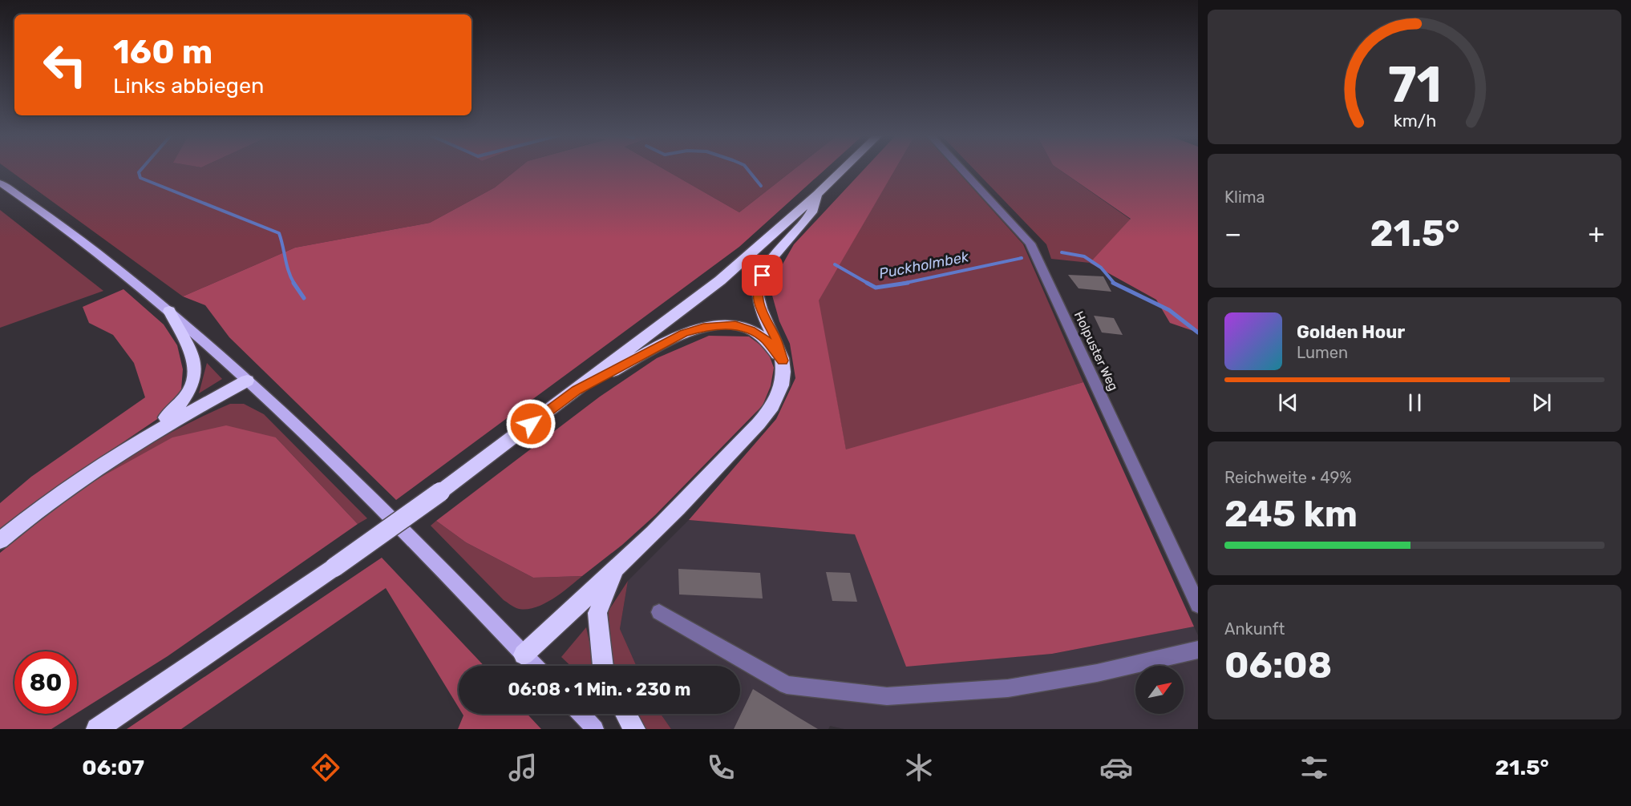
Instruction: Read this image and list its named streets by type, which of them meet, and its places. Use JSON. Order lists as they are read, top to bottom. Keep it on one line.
{"streets":{"street":["Holpuster Weg"]},"water":["Puckholmbek"],"north":"top right","page":{"turn":["160 m","Links abbiegen"],"tile":["Klima",["Reichweite · 49%","245 km"],["Ankunft","06:08"]],"heat":["−","21.5°","+"],"song":["Golden Hour","Lumen"],"limit":"80","trip":"06:08 · 1 Min. · 230 m","tabs":["06:07","21.5°"],"gauge":["71","km/h"]}}
